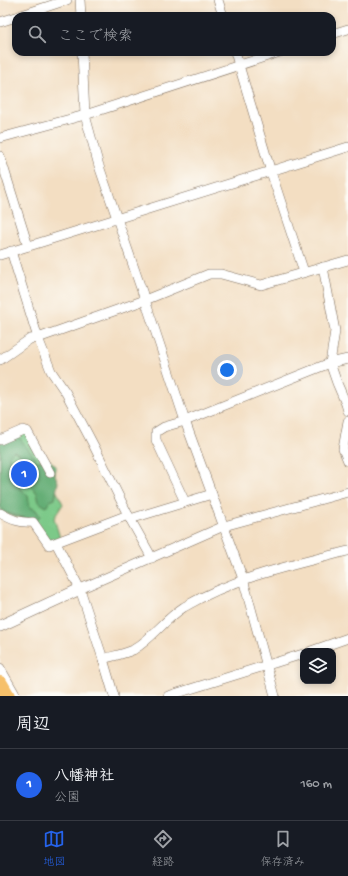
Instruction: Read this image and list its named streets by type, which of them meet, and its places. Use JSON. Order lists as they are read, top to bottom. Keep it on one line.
{"page":{"search":"ここで検索","pins":"1","heading":"周辺","list":[{"mark":"1","name":"八幡神社","note":"公園","value":"160 m"}],"nav":["地図","経路","保存済み"]}}
